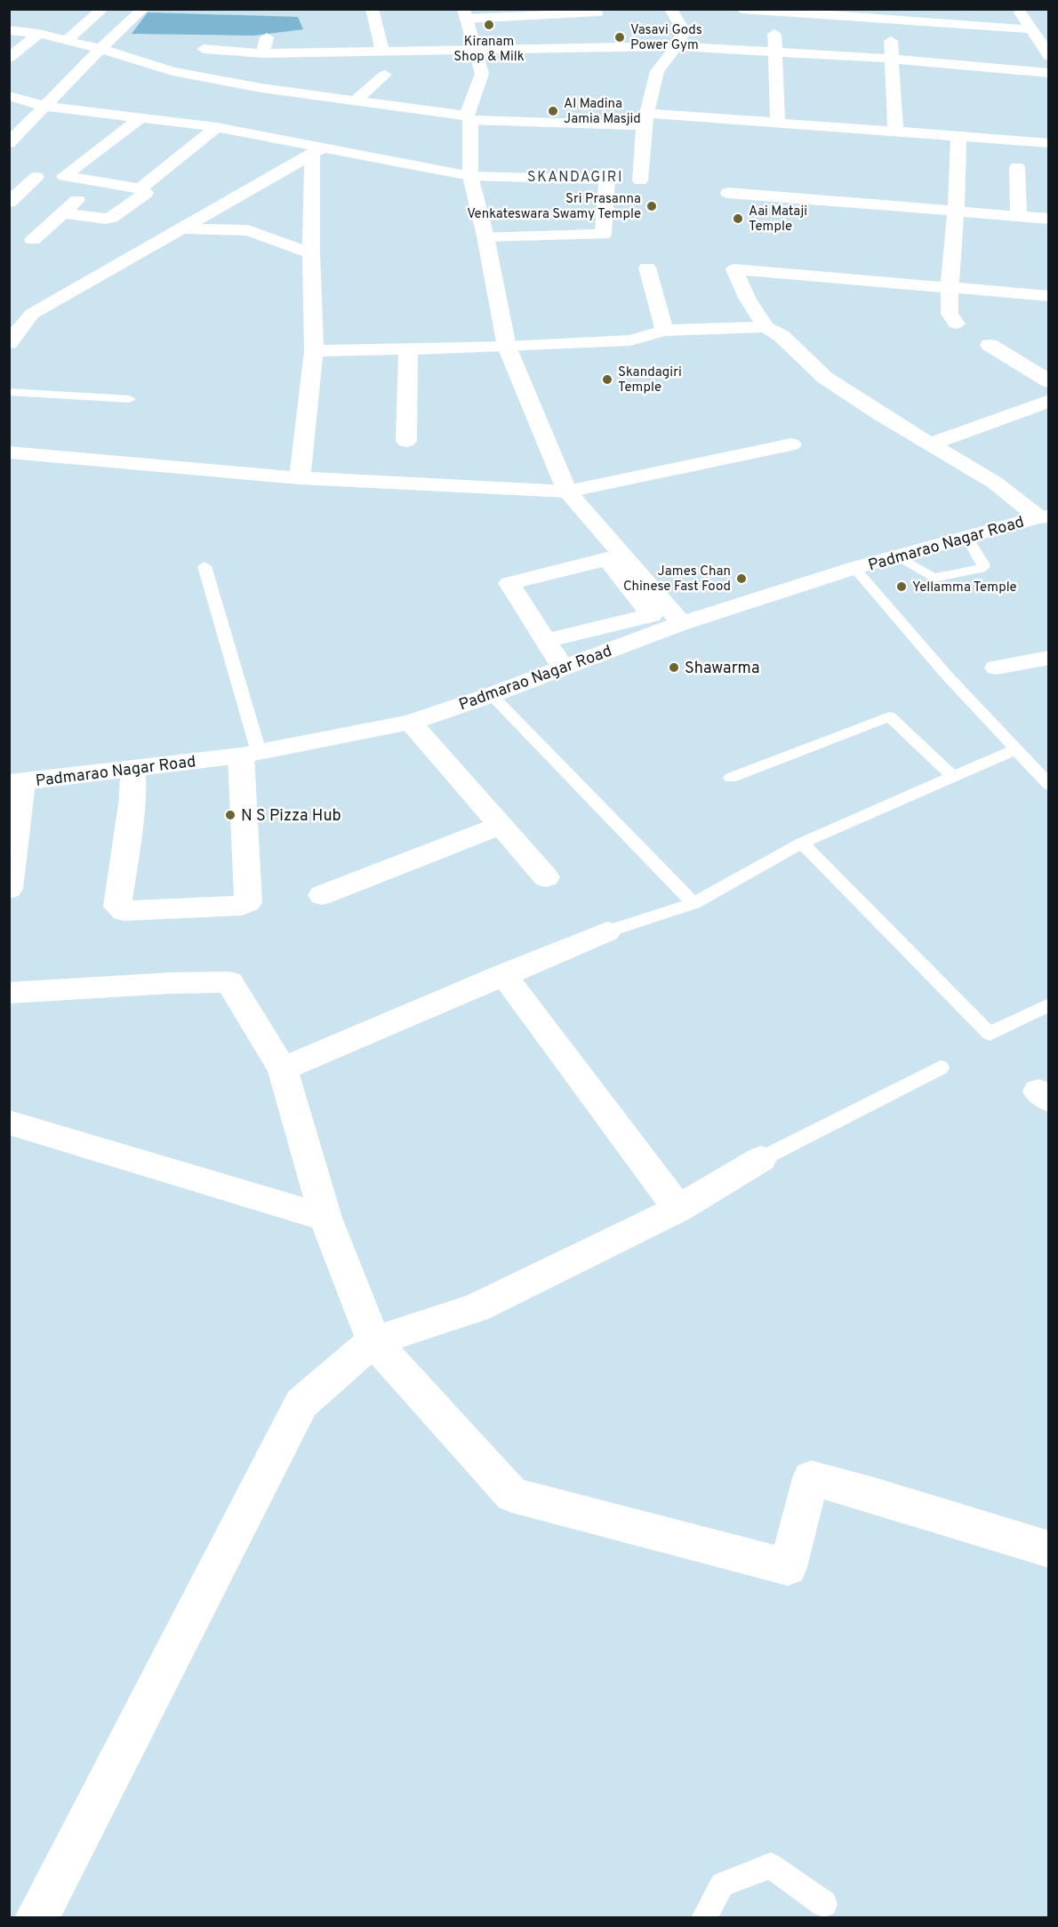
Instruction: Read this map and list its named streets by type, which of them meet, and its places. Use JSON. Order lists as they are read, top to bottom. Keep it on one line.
{"streets":{"street":["Padmarao Nagar Road"]},"districts":["SKANDAGIRI"],"places":["Kiranam Shop & Milk","Vasavi Gods Power Gym","Al Madina Jamia Masjid","Sri Prasanna Venkateswara Swamy Temple","Aai Mataji Temple","Skandagiri Temple","James Chan Chinese Fast Food","Yellamma Temple","Shawarma","N S Pizza Hub"]}
